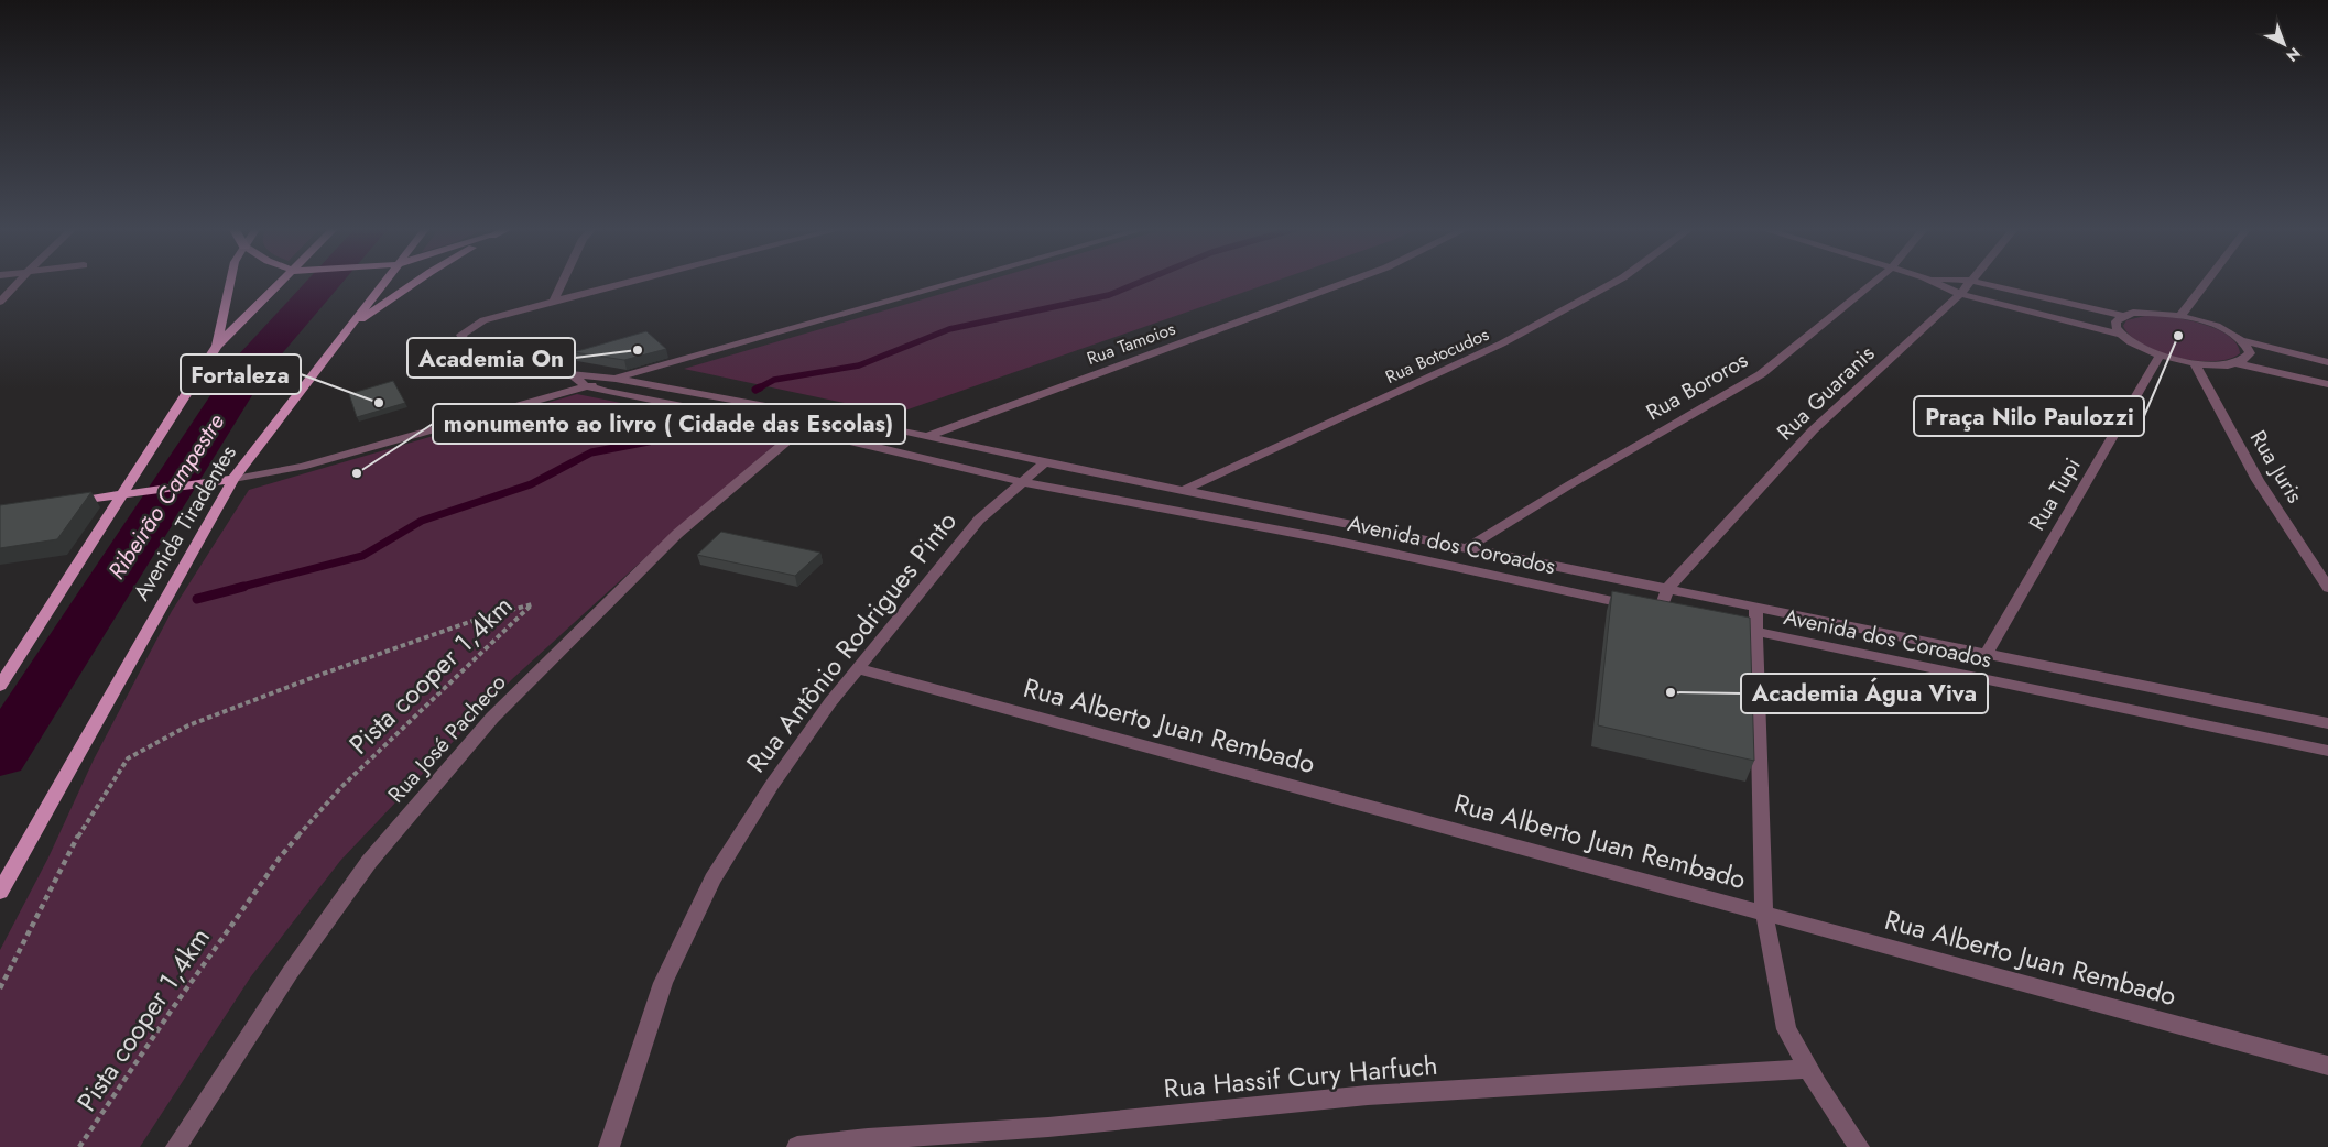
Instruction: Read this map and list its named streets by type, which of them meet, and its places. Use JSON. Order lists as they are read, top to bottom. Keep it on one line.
{"streets":{"main road":["Avenida Tiradentes"],"street":["Rua Tamoios","Rua Botocudos","Rua Bororos","Rua Guaranis","Rua Juris","Rua Tupi","Avenida dos Coroados","Rua Antônio Rodrigues Pinto","Rua Alberto Juan Rembado","Rua José Pacheco","Rua Hassif Cury Harfuch"],"path":["Pista cooper 1,4km"]},"crossings":[["Rua Tamoios","Avenida dos Coroados"],["Rua Botocudos","Avenida dos Coroados"],["Rua Bororos","Avenida dos Coroados"],["Rua Guaranis","Avenida dos Coroados"],["Rua Tupi","Avenida dos Coroados"],["Avenida dos Coroados","Rua Antônio Rodrigues Pinto"],["Avenida dos Coroados","Rua José Pacheco"],["Rua Antônio Rodrigues Pinto","Rua Alberto Juan Rembado"]],"water":["Ribeirão Campestre"],"places":["Praça Nilo Paulozzi","Academia On","Fortaleza","monumento ao livro ( Cidade das Escolas)","Academia Água Viva"],"north":"bottom right"}
